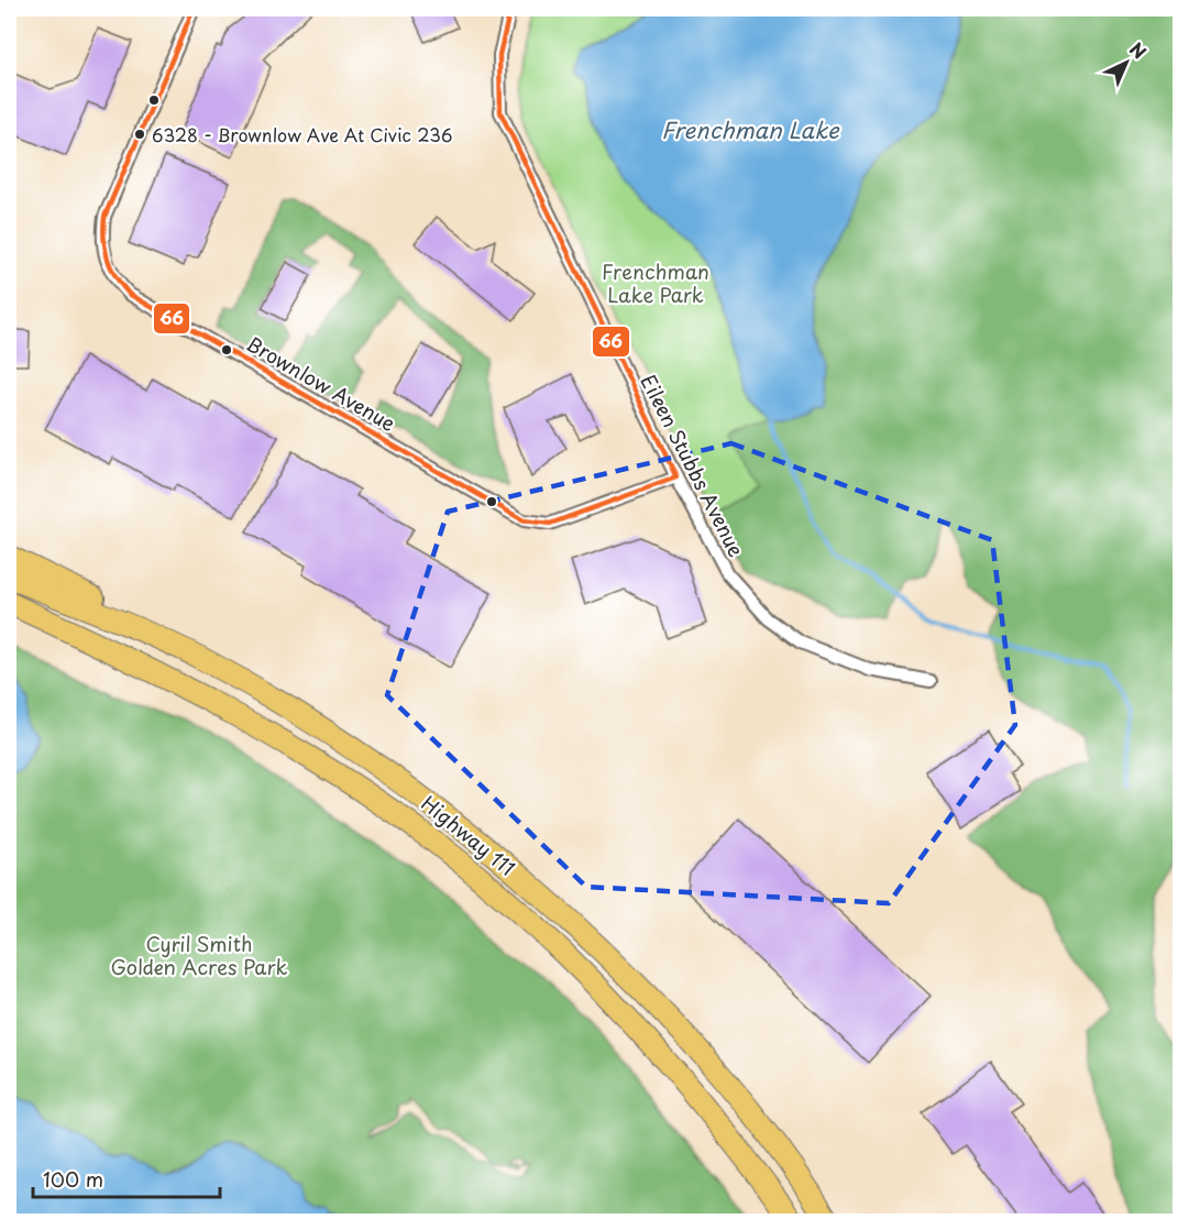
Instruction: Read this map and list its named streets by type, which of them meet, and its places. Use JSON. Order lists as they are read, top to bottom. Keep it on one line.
{"streets":{"highway":["Highway 111"],"street":["Brownlow Avenue","Eileen Stubbs Avenue"]},"crossings":[["Brownlow Avenue","Eileen Stubbs Avenue"]],"water":["Frenchman Lake"],"parks":["Frenchman Lake Park","Cyril Smith Golden Acres Park"],"places":["6328 - Brownlow Ave At Civic 236"],"lines":["transit line 66"],"scale_bar":"100 m","north":"top right"}
